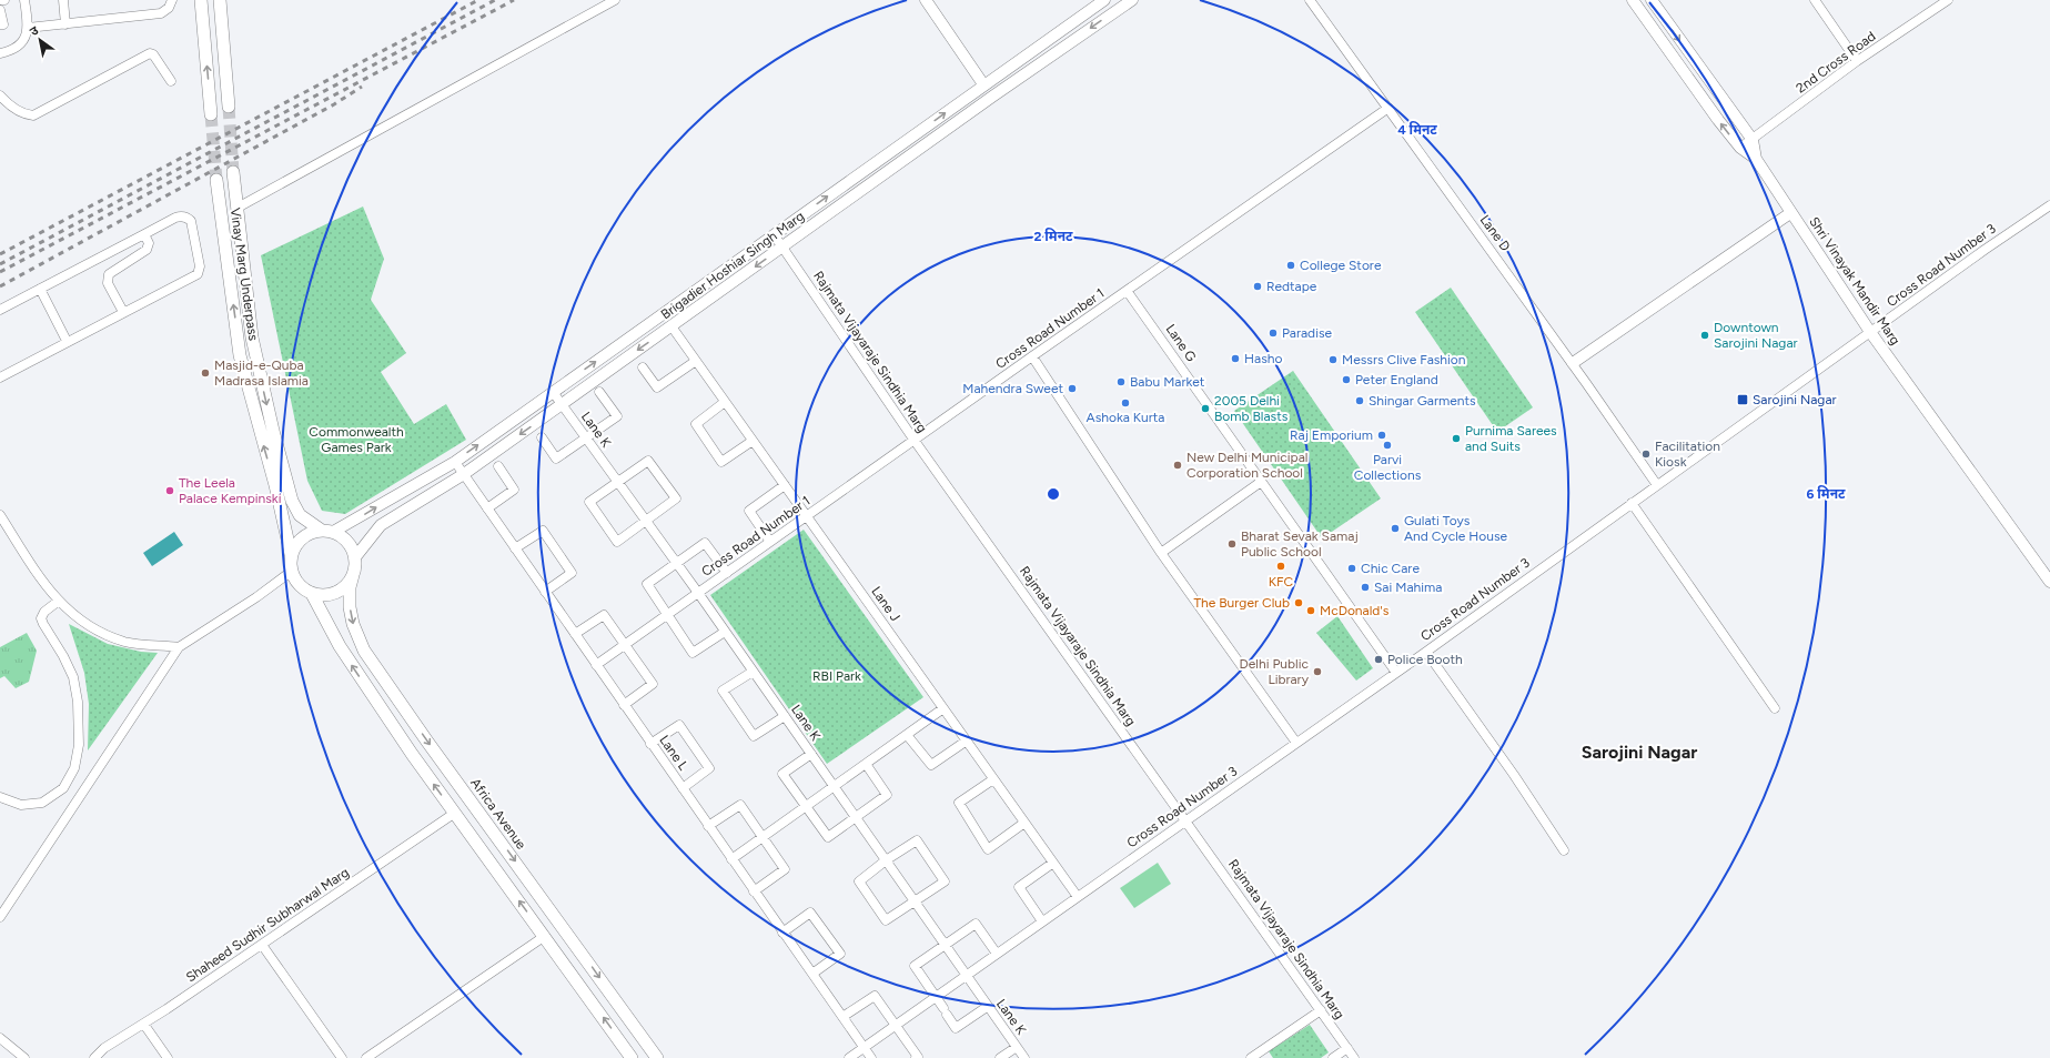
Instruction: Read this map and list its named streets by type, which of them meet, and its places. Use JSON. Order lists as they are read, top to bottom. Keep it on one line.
{"streets":{"main road":["Vinay Marg Underpass","Africa Avenue"],"street":["2nd Cross Road","Lane D","Brigadier Hoshiar Singh Marg","Cross Road Number 3","Shri Vinayak Mandir Marg","Cross Road Number 1","Lane G","Rajmata Vijayaraje Sindhia Marg","Lane K","Lane J","Lane L","Shaheed Sudhir Subharwal Marg"]},"crossings":[["2nd Cross Road","Shri Vinayak Mandir Marg"],["Lane D","Cross Road Number 3"],["Lane D","Cross Road Number 1"],["Brigadier Hoshiar Singh Marg","Vinay Marg Underpass"],["Brigadier Hoshiar Singh Marg","Rajmata Vijayaraje Sindhia Marg"],["Brigadier Hoshiar Singh Marg","Lane K"],["Brigadier Hoshiar Singh Marg","Lane J"],["Brigadier Hoshiar Singh Marg","Lane L"],["Brigadier Hoshiar Singh Marg","Africa Avenue"],["Cross Road Number 3","Shri Vinayak Mandir Marg"],["Cross Road Number 3","Lane G"],["Cross Road Number 3","Rajmata Vijayaraje Sindhia Marg"],["Cross Road Number 3","Lane K"],["Cross Road Number 3","Lane J"],["Cross Road Number 3","Lane L"],["Vinay Marg Underpass","Africa Avenue"],["Cross Road Number 1","Lane G"],["Cross Road Number 1","Rajmata Vijayaraje Sindhia Marg"],["Cross Road Number 1","Lane K"],["Cross Road Number 1","Lane J"],["Cross Road Number 1","Lane L"]],"districts":["Sarojini Nagar"],"parks":["Commonwealth Games Park","RBI Park"],"places":{"other":["College Store","Redtape","Paradise","Downtown Sarojini Nagar","Hasho","Messrs Clive Fashion","Masjid-e-Quba Madrasa Islamia","Peter England","Babu Market","Mahendra Sweet","Shingar Garments","Ashoka Kurta","2005 Delhi Bomb Blasts","Raj Emporium","Purnima Sarees and Suits","Parvi Collections","Facilitation Kiosk","New Delhi Municipal Corporation School","The Leela Palace Kempinski","Gulati Toys And Cycle House","Bharat Sevak Samaj Public School","KFC","Chic Care","Sai Mahima","The Burger Club","McDonald's","Police Booth","Delhi Public Library"],"transit":["Sarojini Nagar"]},"north":"top left","rings":["4 मिनट","2 मिनट","6 मिनट"]}
